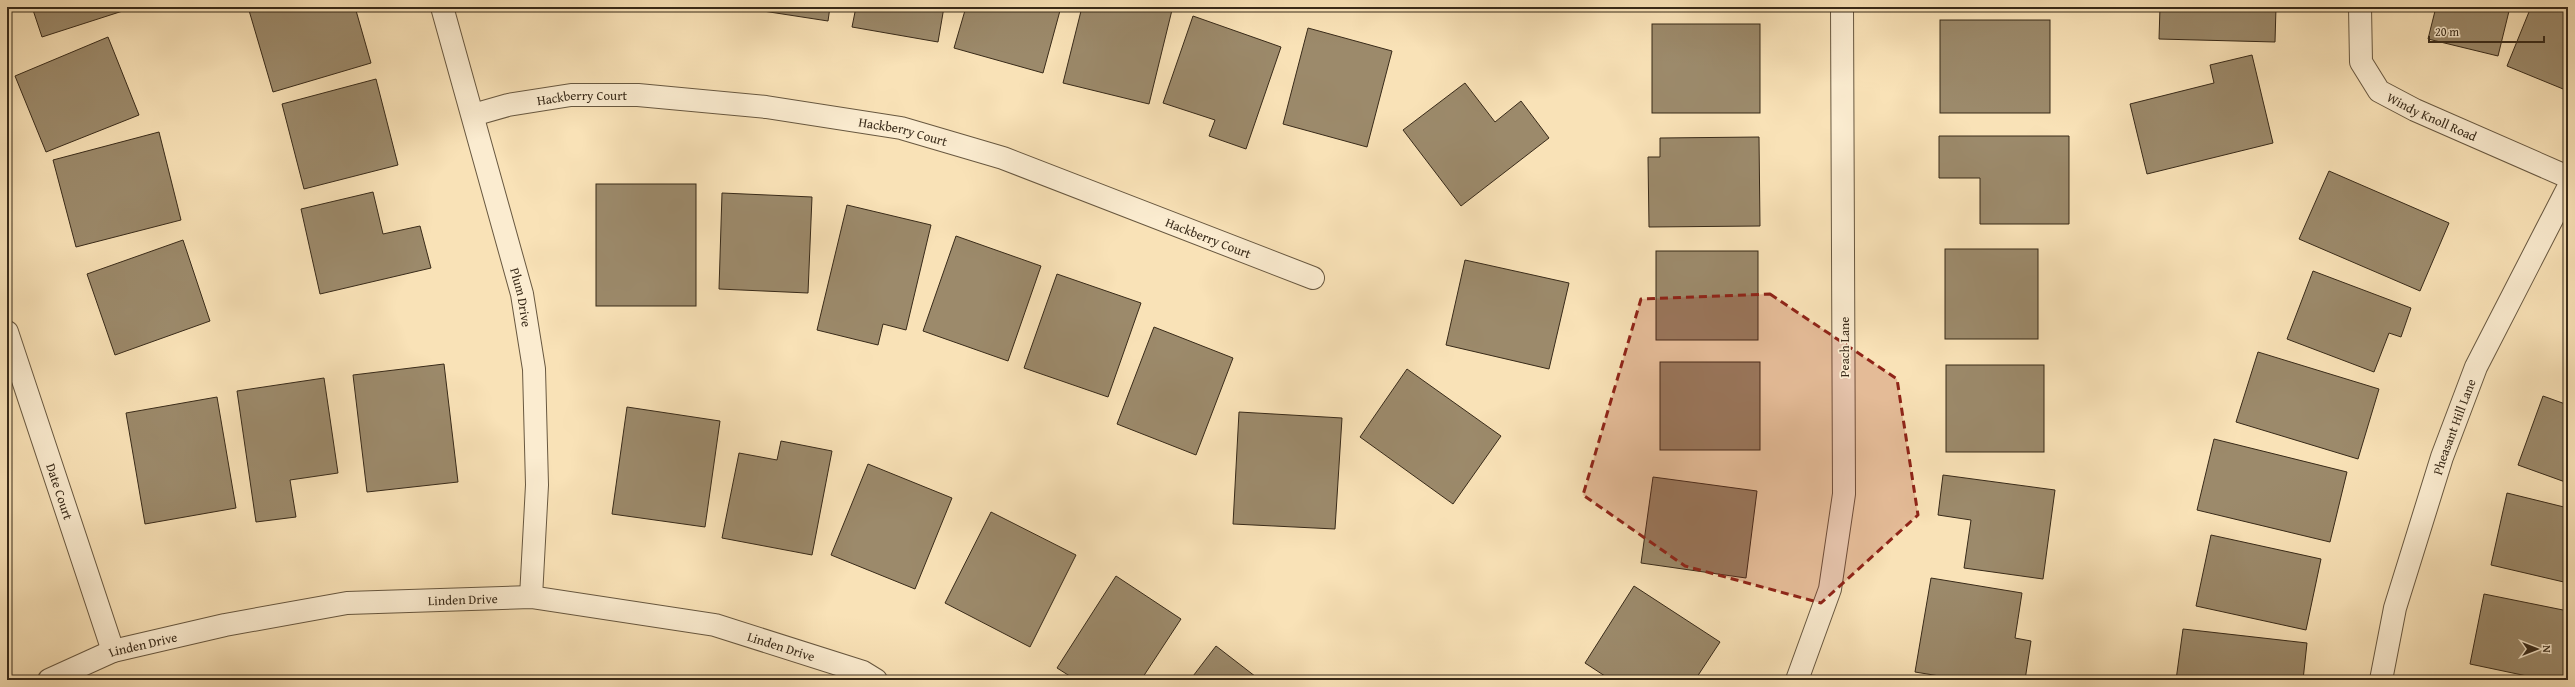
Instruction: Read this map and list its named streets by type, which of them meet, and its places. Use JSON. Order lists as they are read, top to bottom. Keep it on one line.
{"streets":{"street":["Hackberry Court","Windy Knoll Road","Plum Drive","Peach Lane","Pheasant Hill Lane","Date Court","Linden Drive"]},"crossings":[["Hackberry Court","Plum Drive"],["Plum Drive","Linden Drive"],["Date Court","Linden Drive"]],"scale_bar":"20 m","north":"right"}
